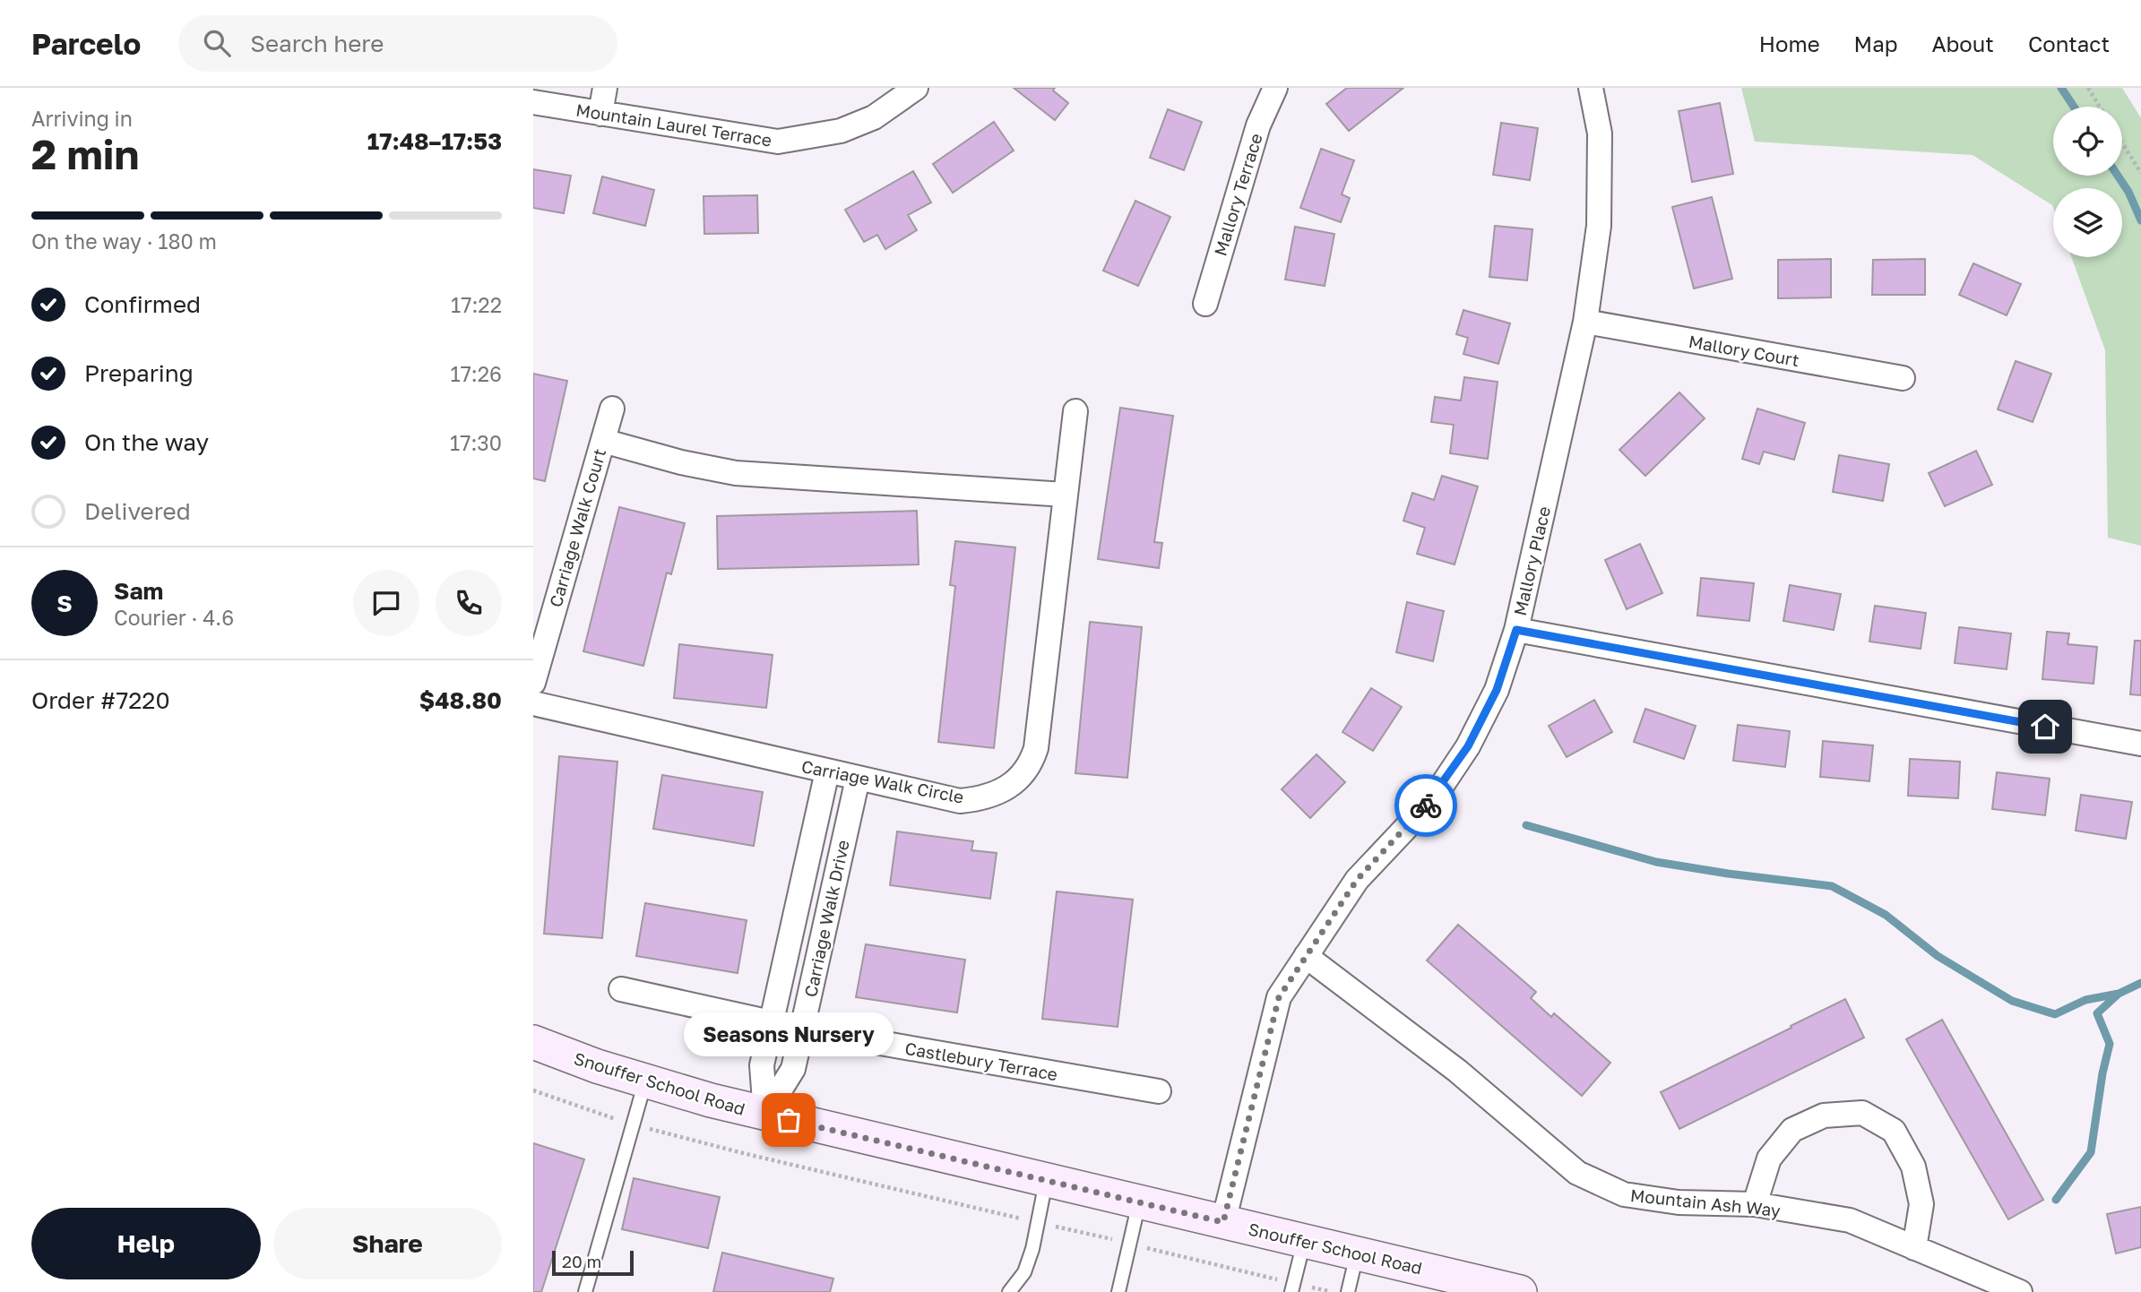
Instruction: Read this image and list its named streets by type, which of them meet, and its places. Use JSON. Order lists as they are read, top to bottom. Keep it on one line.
{"streets":{"main road":["Snouffer School Road"],"street":["Mountain Laurel Terrace","Mallory Terrace","Mallory Court","Carriage Walk Court","Mallory Place","Carriage Walk Circle","Carriage Walk Drive","Castlebury Terrace","Mountain Ash Way"]},"crossings":[["Mallory Court","Mallory Place"],["Mallory Place","Snouffer School Road"],["Mallory Place","Mountain Ash Way"],["Carriage Walk Circle","Carriage Walk Drive"],["Carriage Walk Drive","Castlebury Terrace"],["Carriage Walk Drive","Snouffer School Road"]],"places":["Seasons Nursery"],"scale_bar":"20 m","page":{"header":"Parcelo","search":"Search here","nav":["Home","Map","About","Contact"],"heading":["2 min","Arriving in","17:48–17:53"],"panel":["Sam","Courier · 4.6","Order #7220","$48.80"],"bar":"On the way · 180 m","list":[["Confirmed","17:22"],["Preparing","17:26"],["On the way","17:30"],"Delivered"],"round":"S","bubble":"Seasons Nursery","buttons":["Help","Share"],"scale":"20 m"}}
